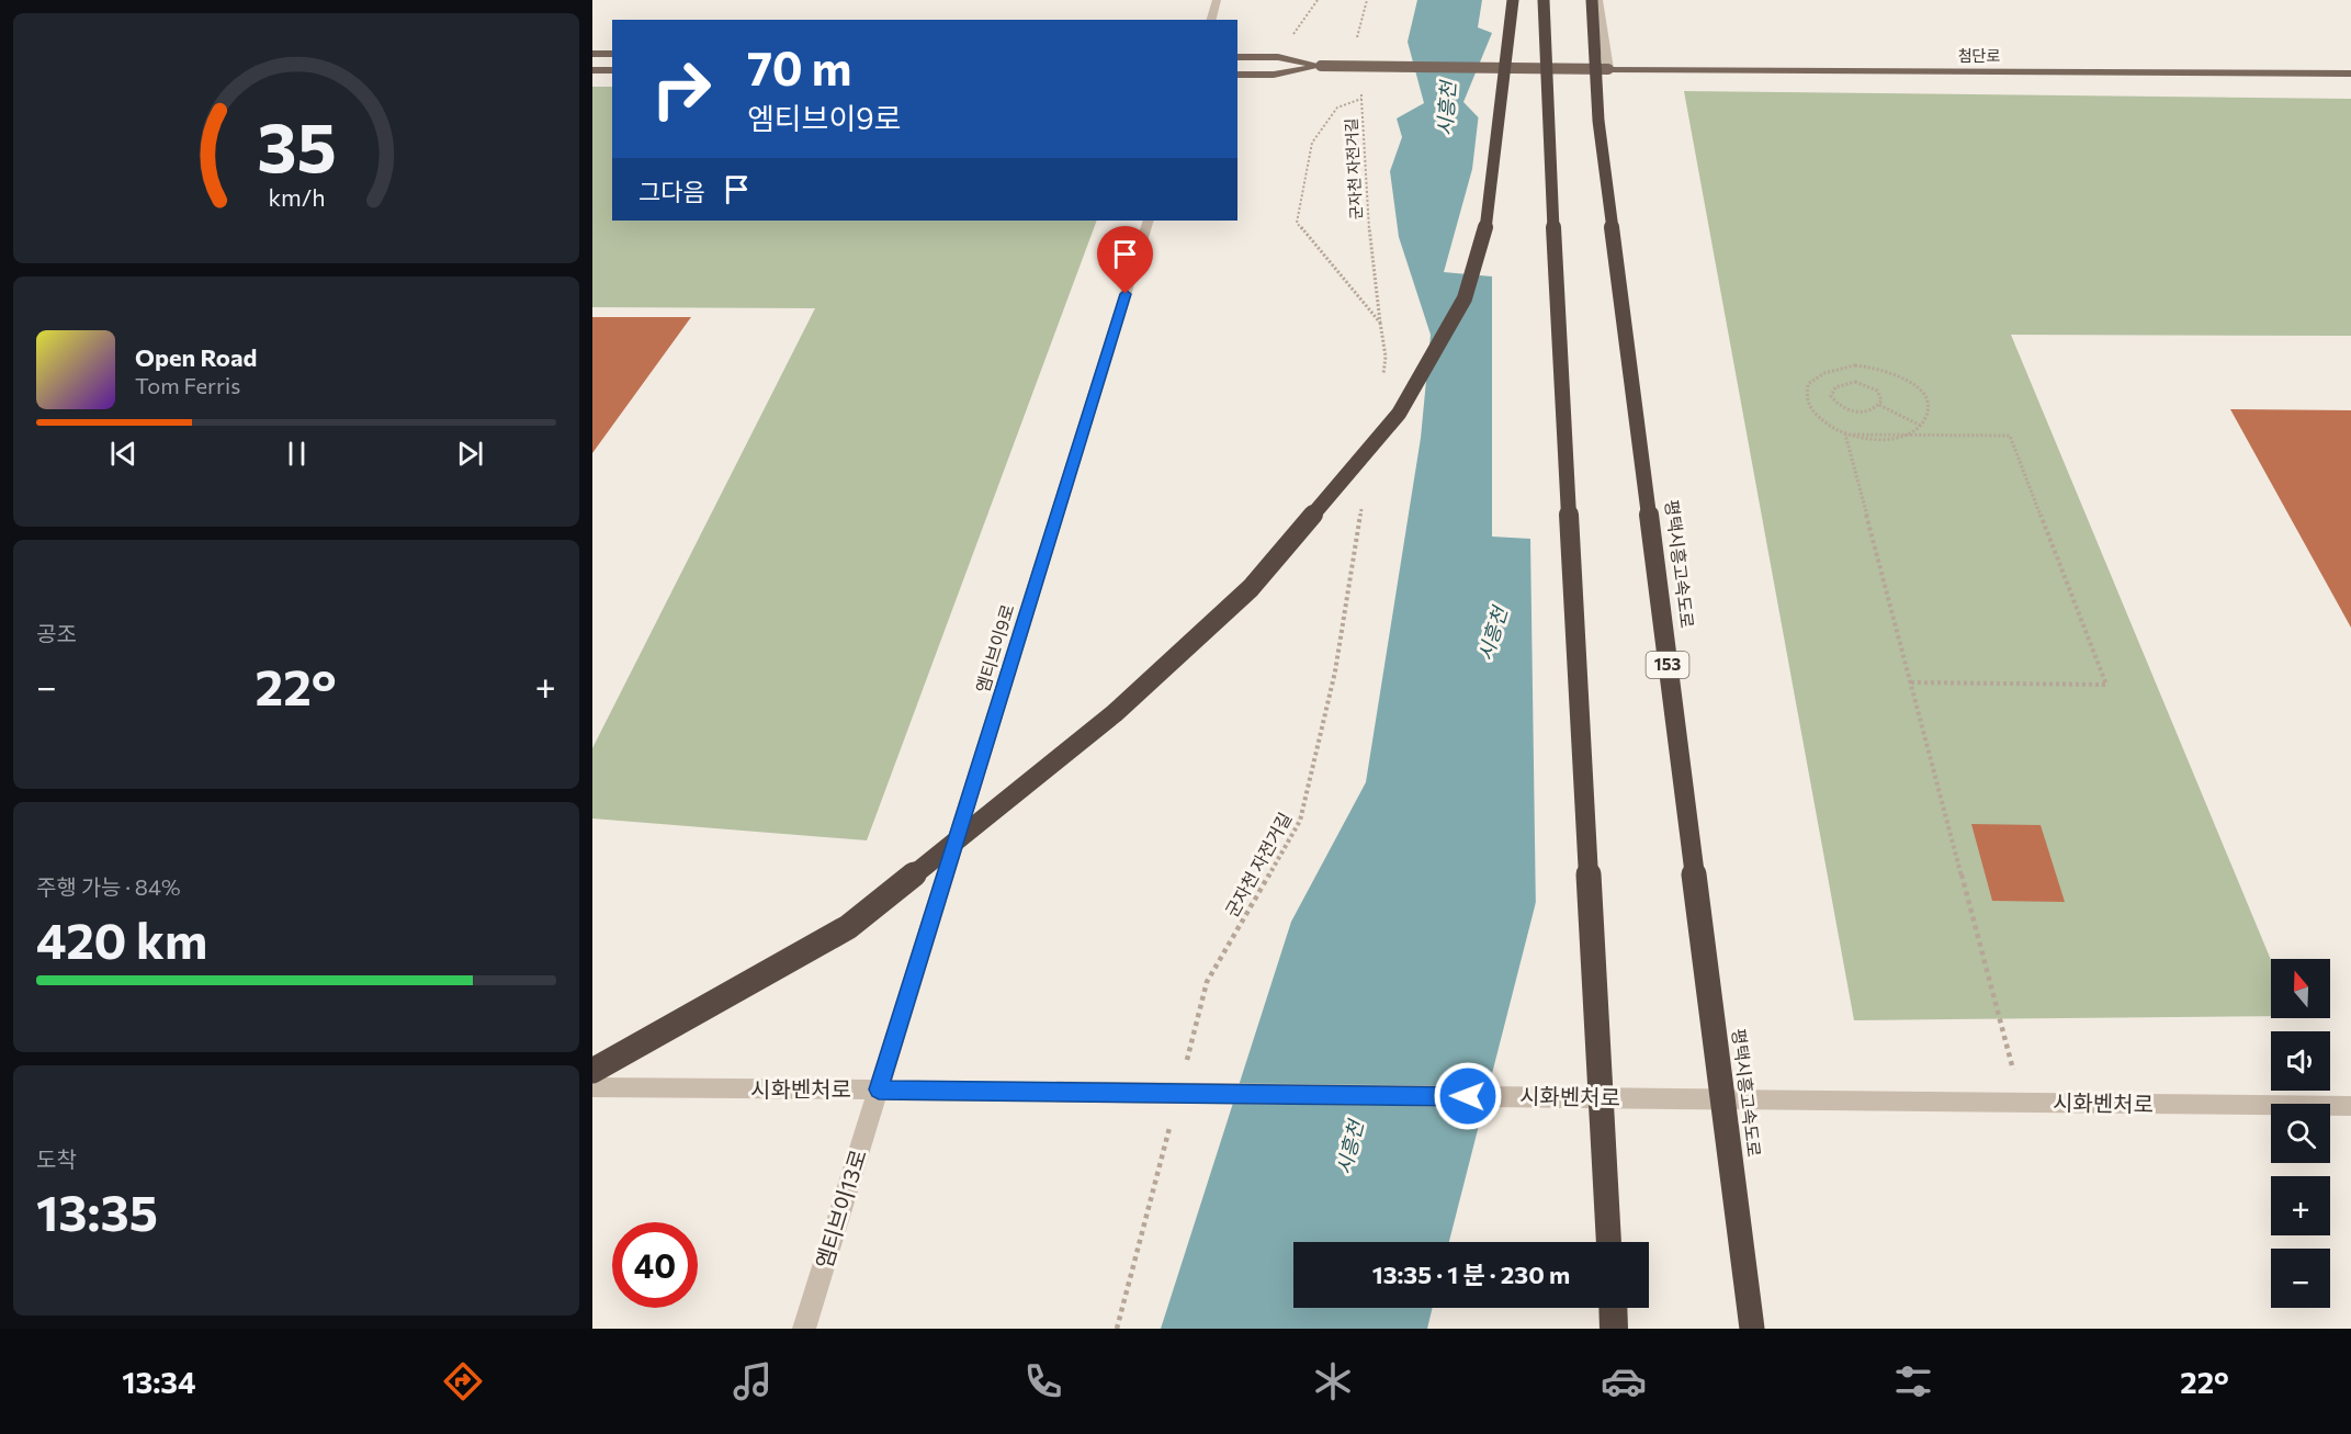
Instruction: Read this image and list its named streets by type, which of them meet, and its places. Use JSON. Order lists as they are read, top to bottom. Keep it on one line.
{"streets":{"highway":["평택시흥고속도로","153"],"main road":["첨단로"],"street":["엠티브이9로","시화벤처로","엠티브이13로"],"path":["군자천 자전거길"]},"crossings":[["엠티브이9로","시화벤처로"],["엠티브이9로","엠티브이13로"],["시화벤처로","엠티브이13로"]],"water":["시흥천"],"north":"top","page":{"turn":["70 m","엠티브이9로"],"then":"그다음","song":["Open Road","Tom Ferris"],"tile":["공조",["주행 가능 · 84%","420 km"],["도착","13:35"]],"heat":["−","22°","+"],"map_buttons":["+","−"],"limit":"40","trip":"13:35 · 1 분 · 230 m","tabs":["13:34","22°"],"gauge":["35","km/h"]}}
